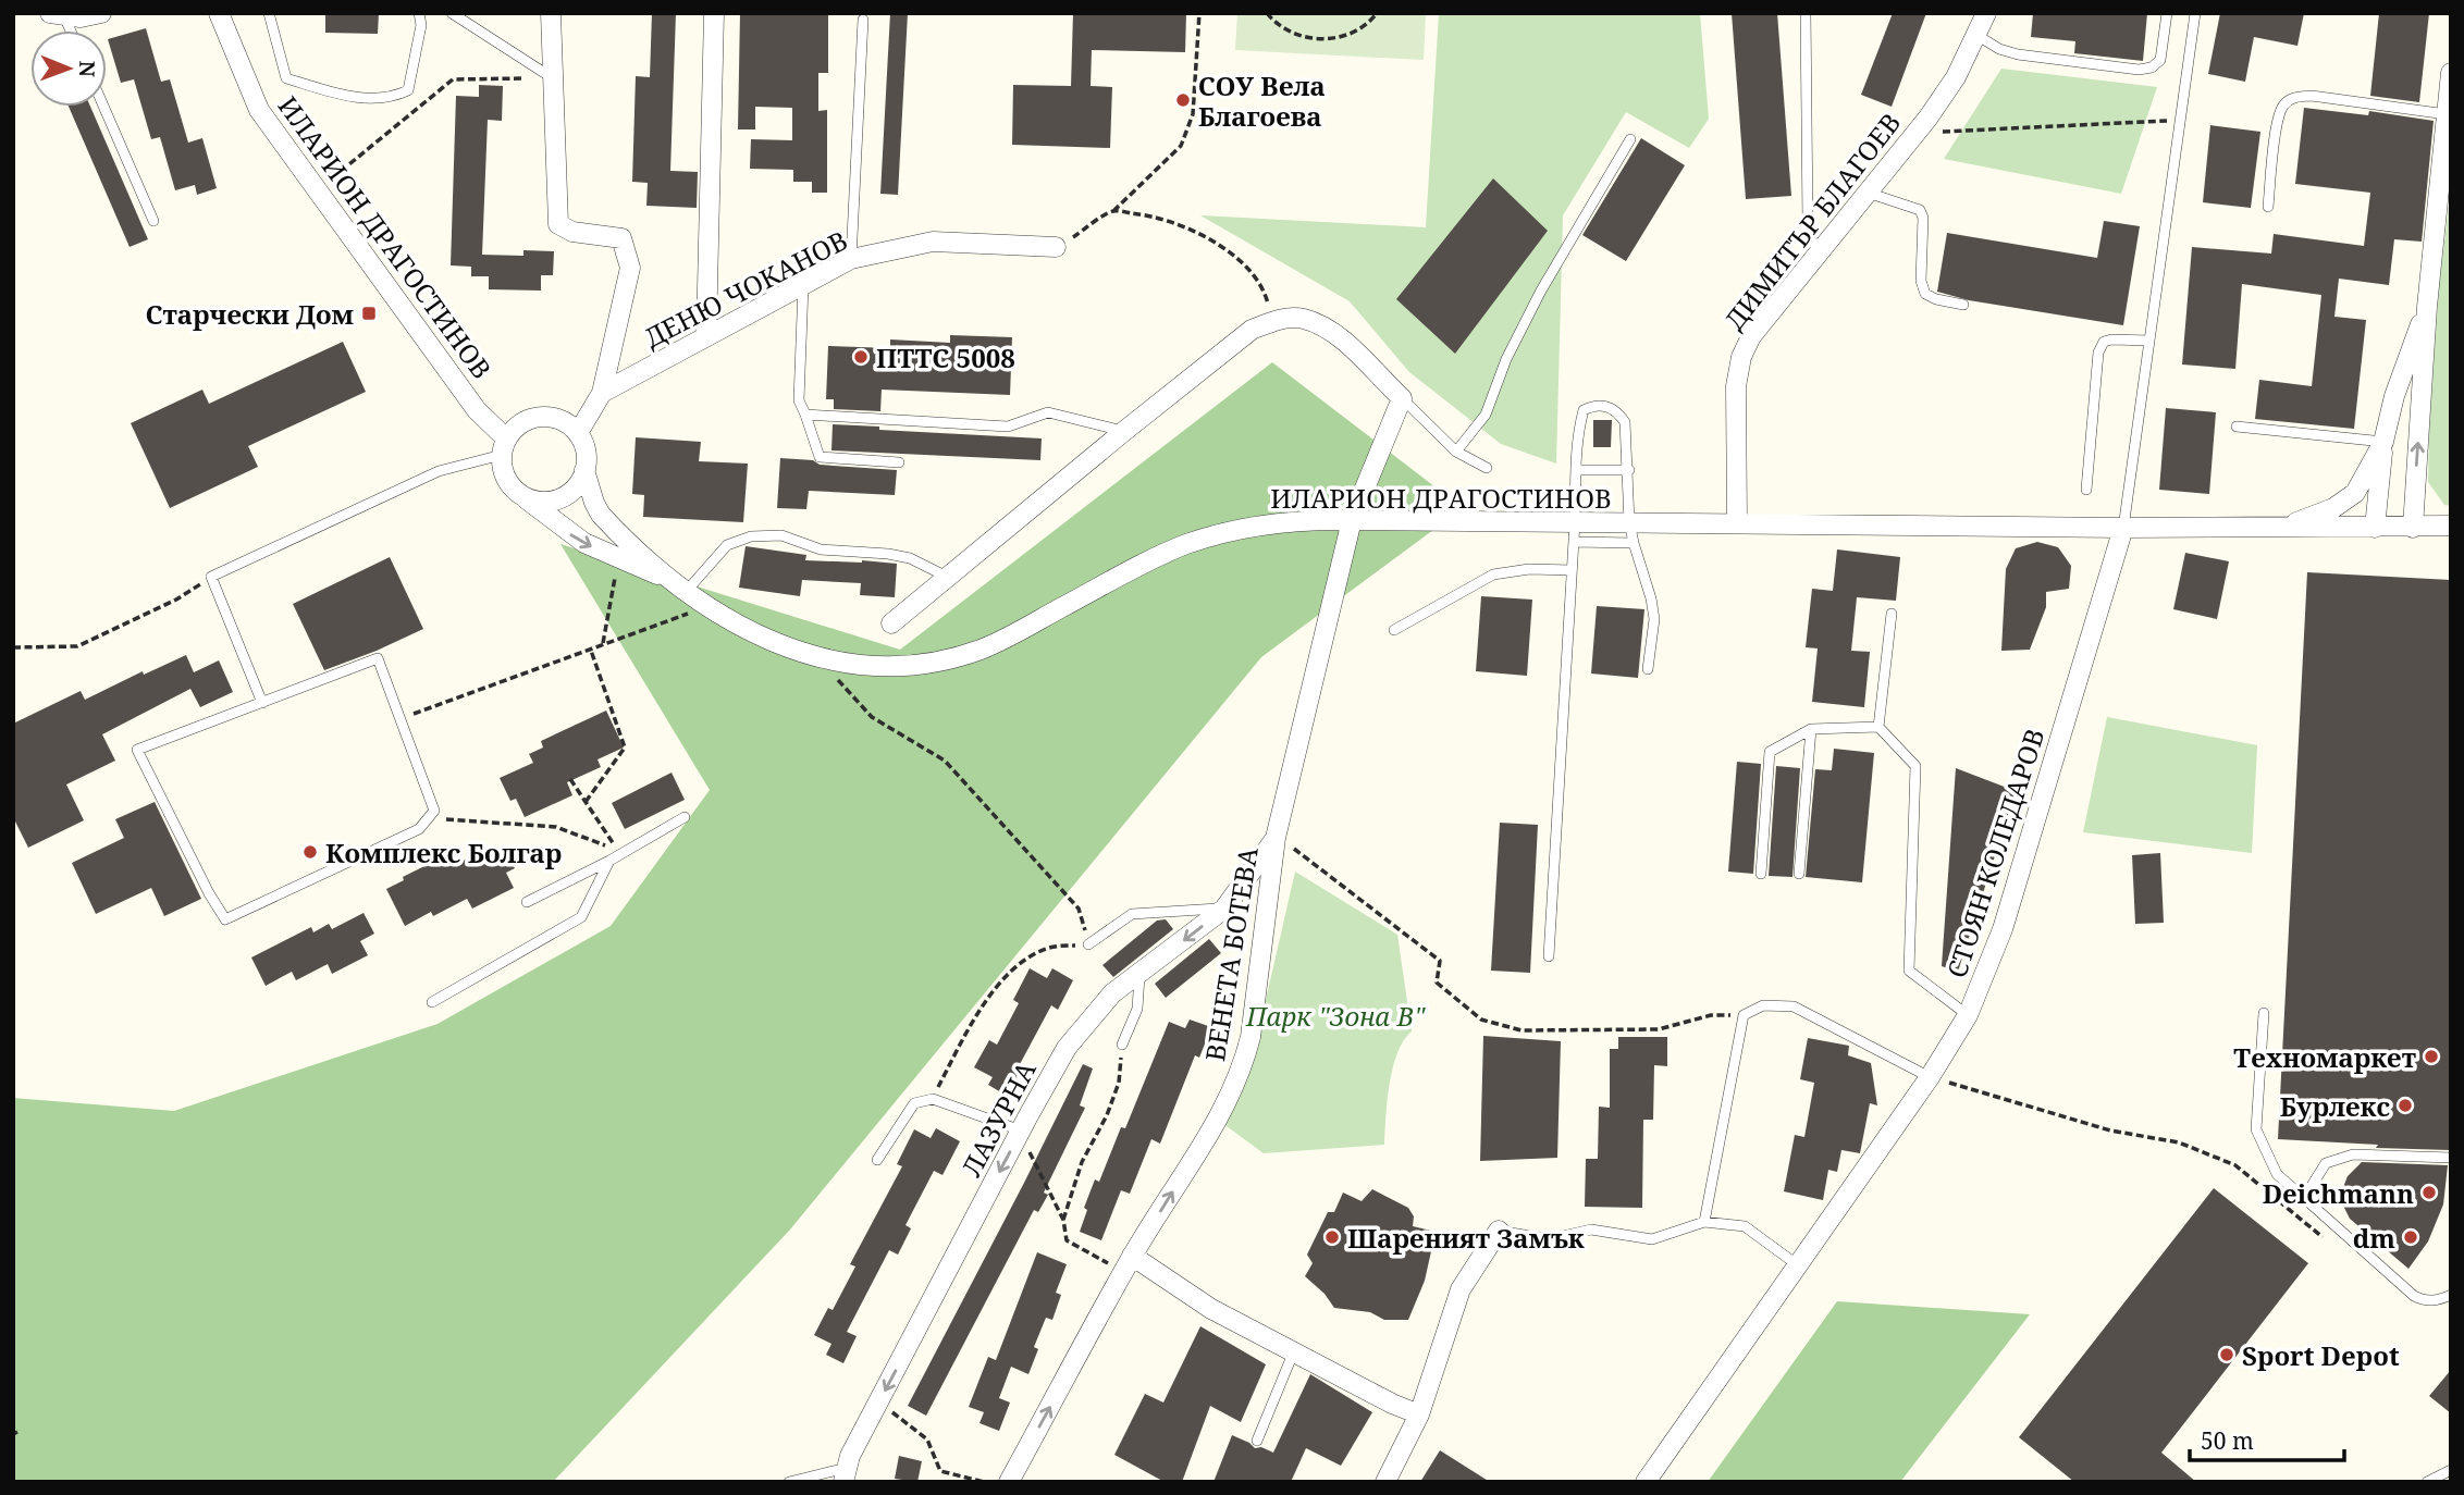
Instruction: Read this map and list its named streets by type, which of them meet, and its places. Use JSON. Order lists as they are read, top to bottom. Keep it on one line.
{"streets":{"street":["ДИМИТЪР БЛАГОЕВ","ИЛАРИОН ДРАГОСТИНОВ","ДЕНЮ ЧОКАНОВ","СТОЯН КОЛЕДАРОВ","ВЕНЕТА БОТЕВА","ЛАЗУРНА"]},"crossings":[["ДИМИТЪР БЛАГОЕВ","ИЛАРИОН ДРАГОСТИНОВ"],["ИЛАРИОН ДРАГОСТИНОВ","СТОЯН КОЛЕДАРОВ"],["ИЛАРИОН ДРАГОСТИНОВ","ВЕНЕТА БОТЕВА"],["ВЕНЕТА БОТЕВА","ЛАЗУРНА"]],"one_way":["ВЕНЕТА БОТЕВА","ЛАЗУРНА"],"parks":["Парк \"Зона В\""],"places":{"other":["СОУ Вела Благоева","ПТТС 5008","Комплекс Болгар","Техномаркет","Бурлекс","Deichmann","Шареният Замък","dm","Sport Depot"],"transit":["Старчески Дом"]},"scale_bar":"50 m","north":"right"}
